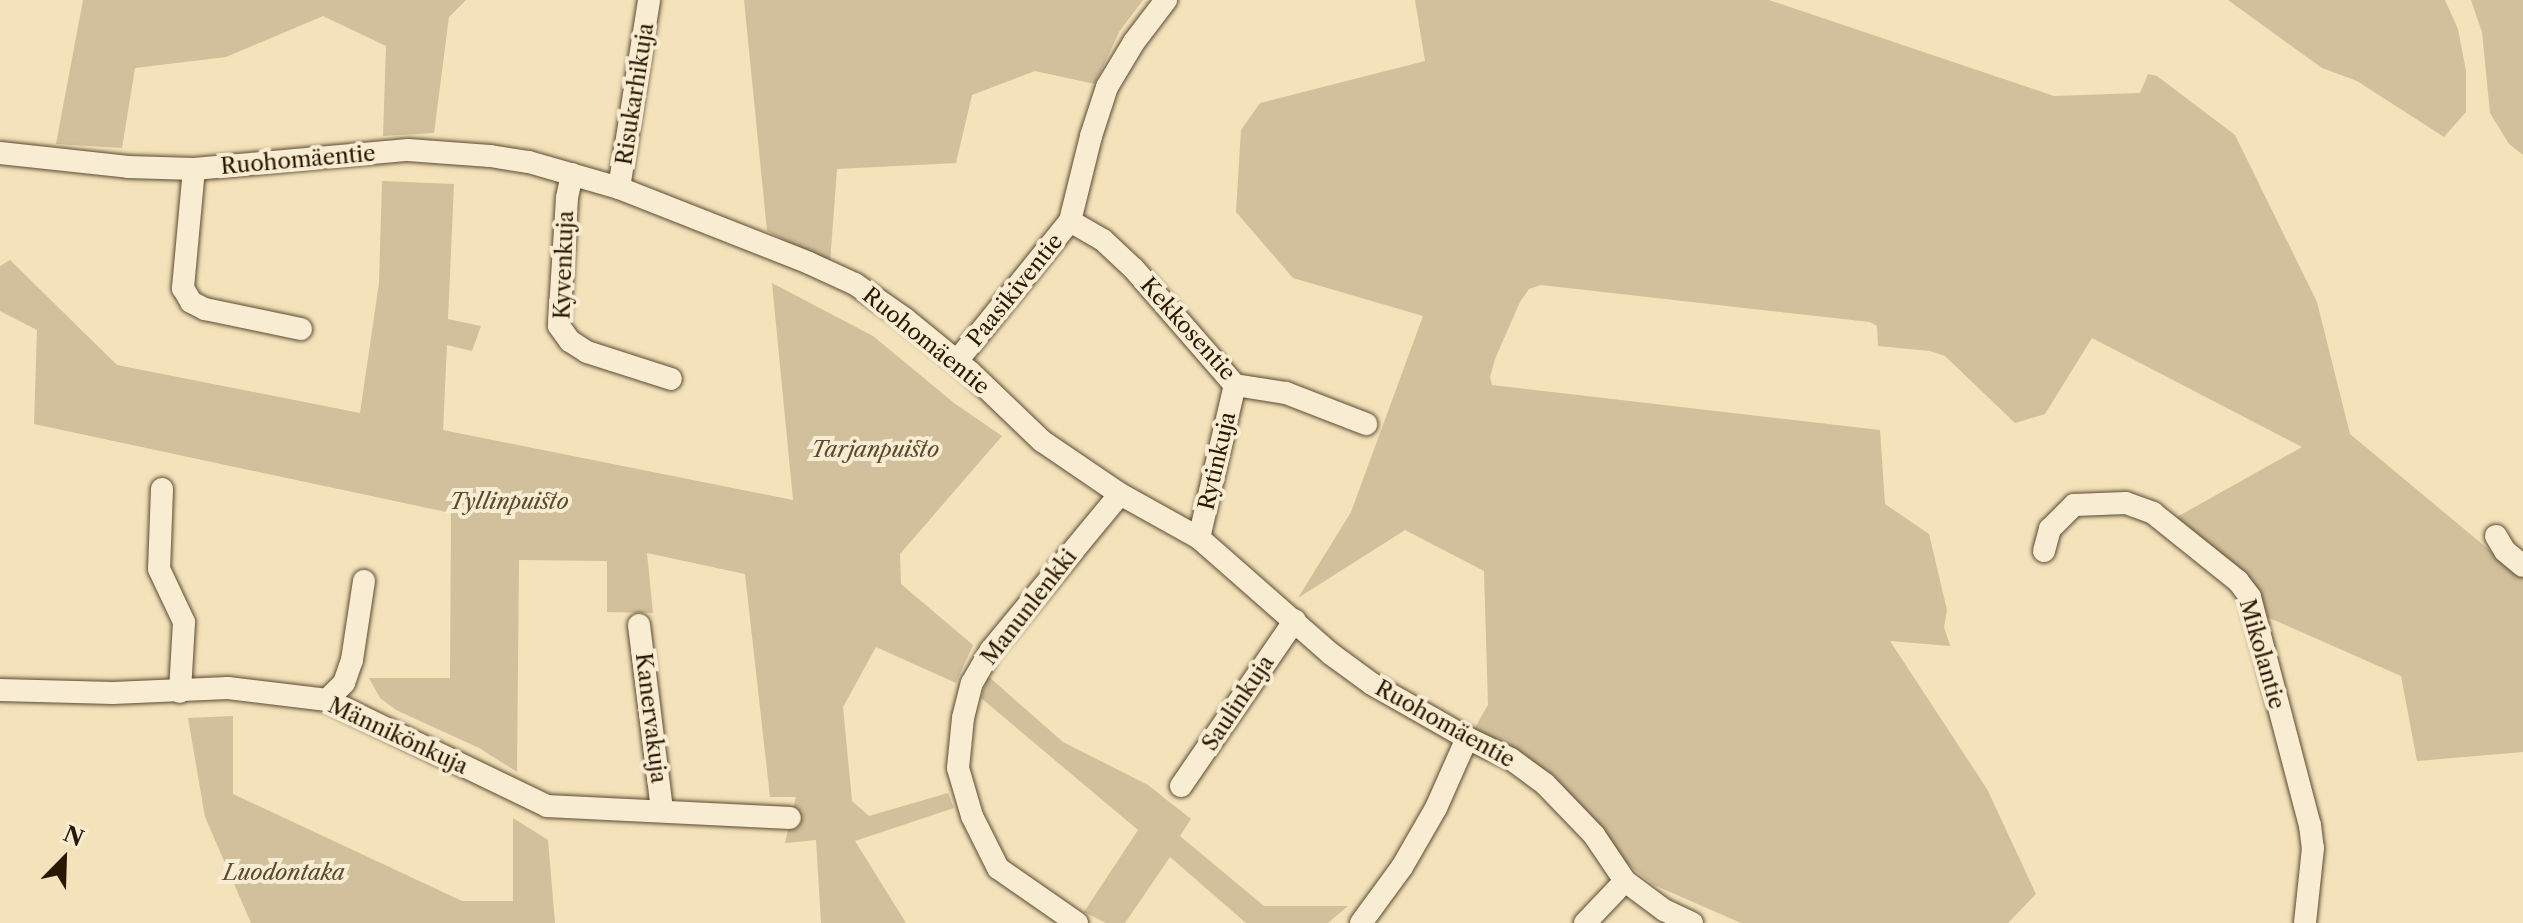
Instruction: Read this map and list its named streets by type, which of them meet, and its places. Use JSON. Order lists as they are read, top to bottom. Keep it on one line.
{"streets":{"street":["Risukarhikuja","Ruohomäentie","Kyvenkuja","Paasikiventie","Kekkosentie","Rytinkuja","Manunlenkki","Mikolantie","Saulinkuja","Kanervakuja","Männikönkuja"]},"crossings":[["Risukarhikuja","Ruohomäentie"],["Ruohomäentie","Kyvenkuja"],["Ruohomäentie","Paasikiventie"],["Ruohomäentie","Rytinkuja"],["Ruohomäentie","Manunlenkki"],["Ruohomäentie","Saulinkuja"],["Paasikiventie","Kekkosentie"],["Kekkosentie","Rytinkuja"],["Kanervakuja","Männikönkuja"]],"parks":["Tarjanpuisto","Tyllinpuisto","Luodontaka"],"north":"top right"}
